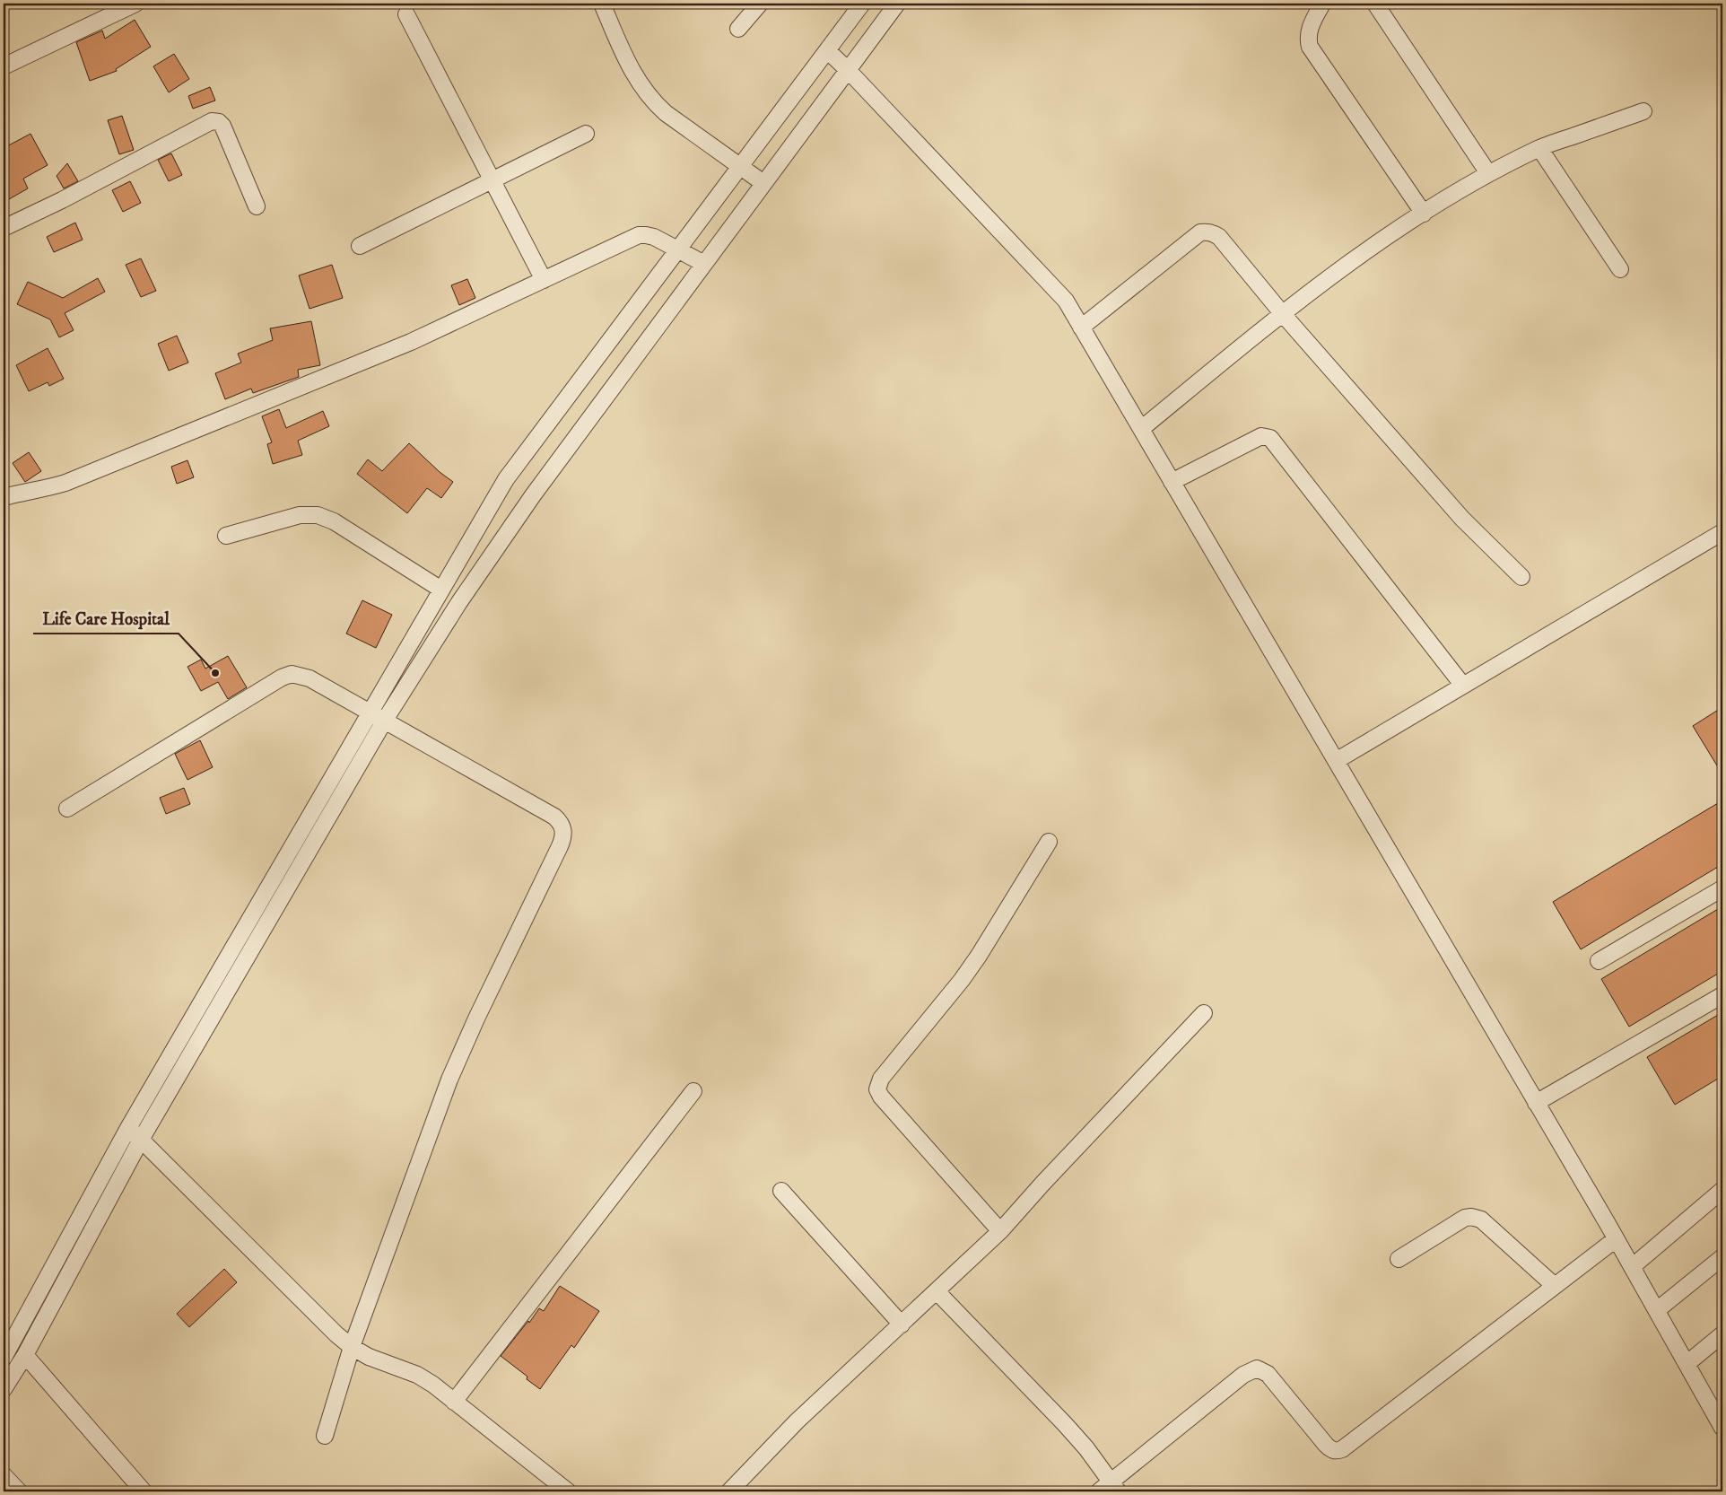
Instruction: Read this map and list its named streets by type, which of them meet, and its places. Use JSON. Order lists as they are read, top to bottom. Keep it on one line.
{"places":["Life Care Hospital"]}
